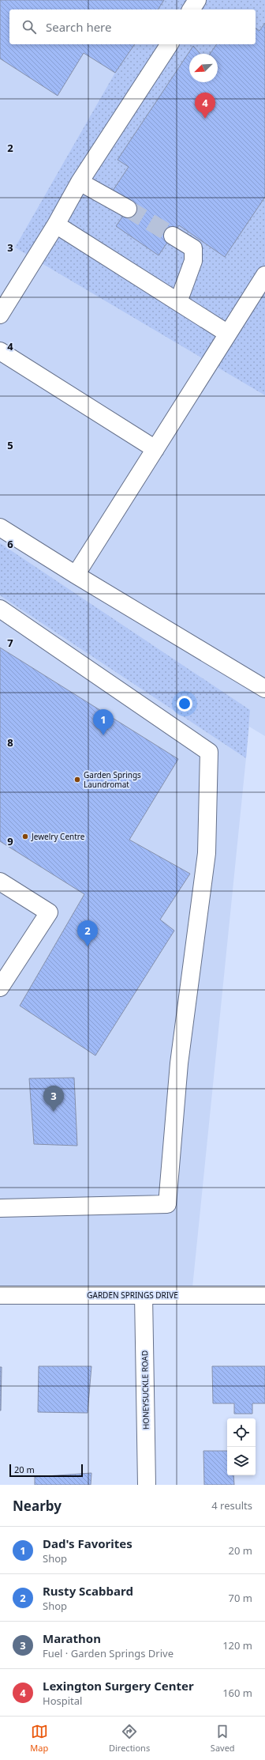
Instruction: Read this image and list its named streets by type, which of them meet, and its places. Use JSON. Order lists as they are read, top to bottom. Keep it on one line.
{"streets":{"street":["GARDEN SPRINGS DRIVE","HONEYSUCKLE ROAD"]},"crossings":[["GARDEN SPRINGS DRIVE","HONEYSUCKLE ROAD"]],"places":["Garden Springs Laundromat","Jewelry Centre"],"scale_bar":"20 m","north":"bottom left","page":{"search":"Search here","pins":["4","1","2","3"],"scale":"20 m","heading":["Nearby","4 results"],"list":[{"mark":"1","name":"Dad's Favorites","note":"Shop","value":"20 m"},{"mark":"2","name":"Rusty Scabbard","note":"Shop","value":"70 m"},{"mark":"3","name":"Marathon","note":"Fuel · Garden Springs Drive","value":"120 m"},{"mark":"4","name":"Lexington Surgery Center","note":"Hospital","value":"160 m"}],"nav":["Map","Directions","Saved"]},"grid":{"rows":["2","3","4","5","6","7","8","9"]}}
